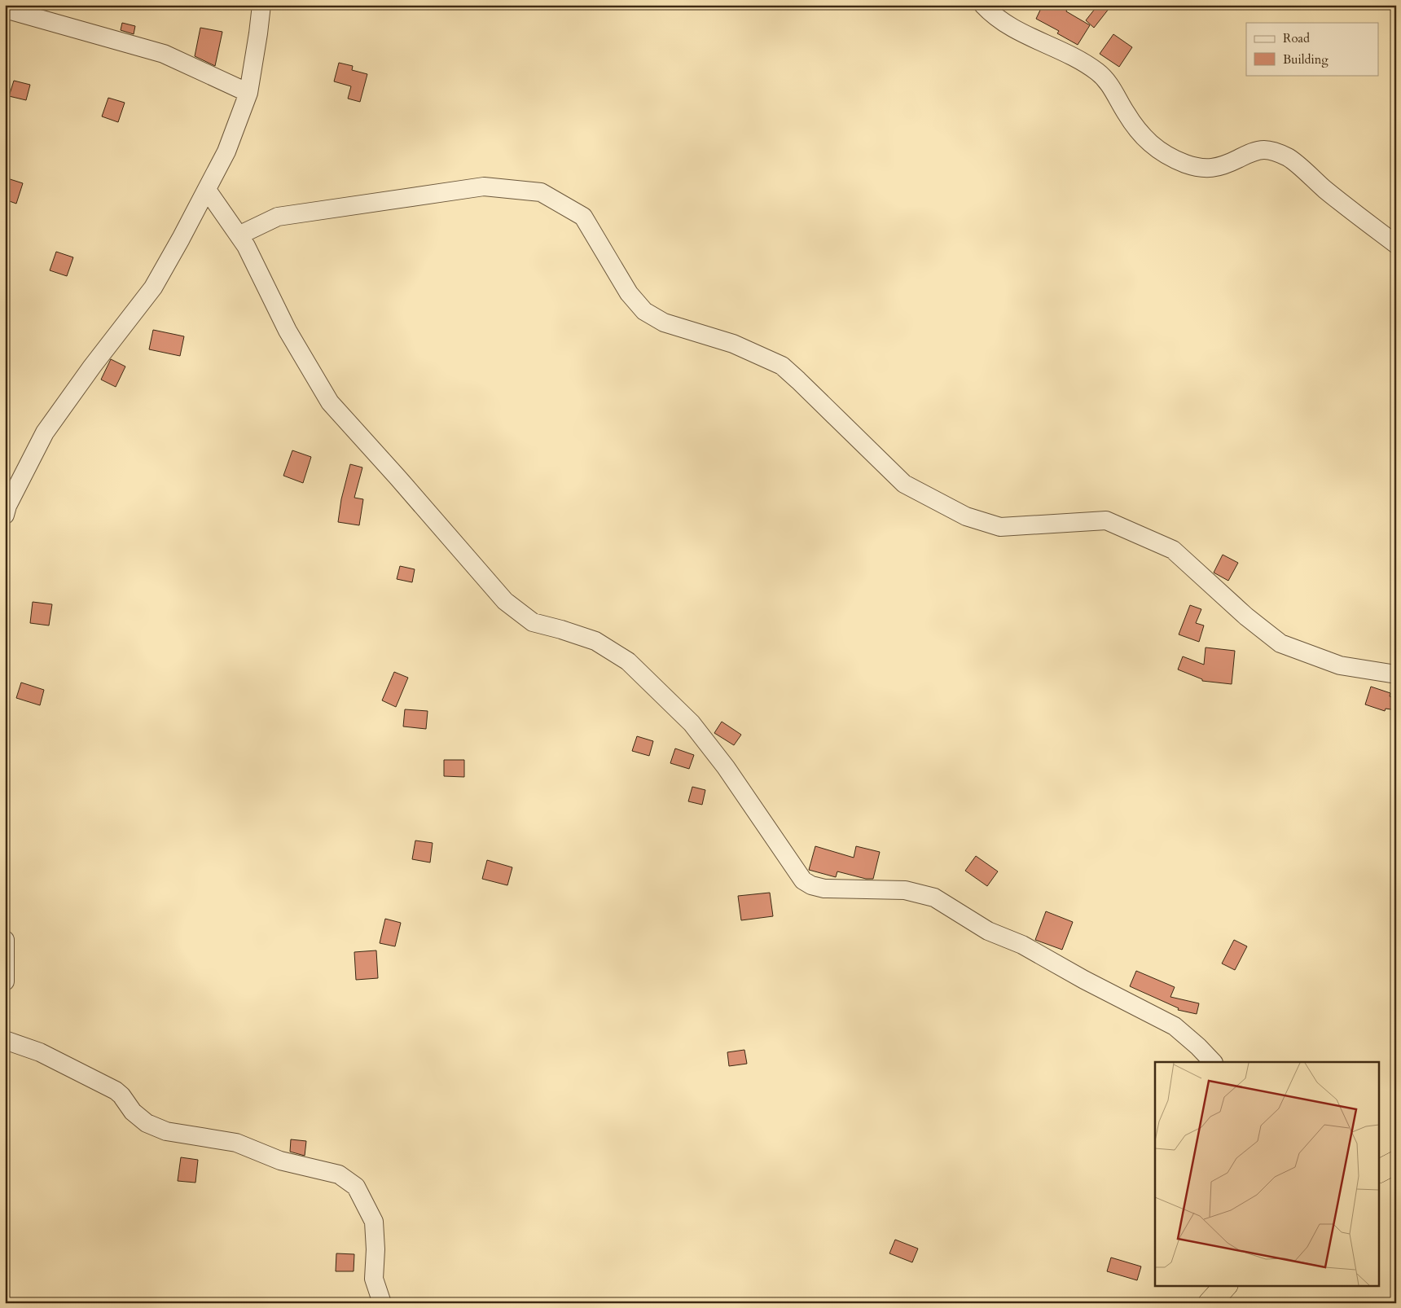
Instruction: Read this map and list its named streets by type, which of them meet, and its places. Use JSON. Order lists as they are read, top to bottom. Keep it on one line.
{"legend":["Road","Building"]}
